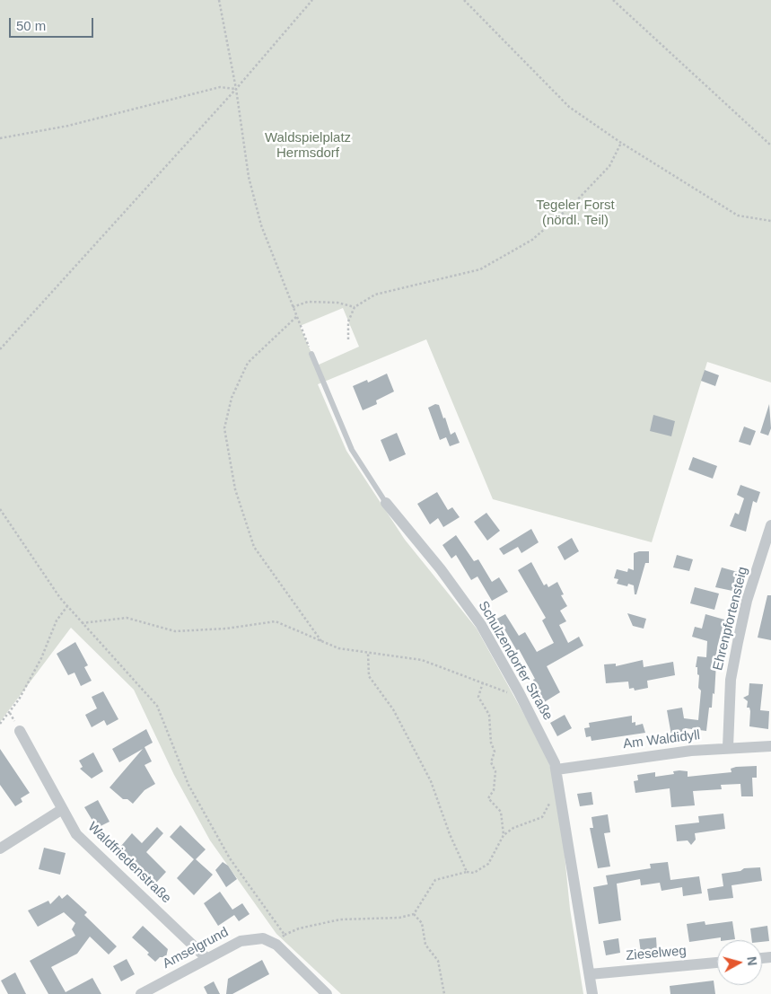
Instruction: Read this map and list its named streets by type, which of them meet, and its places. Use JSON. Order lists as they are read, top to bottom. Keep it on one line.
{"streets":{"street":["Ehrenpfortensteig","Schulzendorfer Straße","Am Waldidyll","Waldfriedenstraße","Amselgrund","Zieselweg"]},"crossings":[["Ehrenpfortensteig","Am Waldidyll"],["Schulzendorfer Straße","Am Waldidyll"],["Schulzendorfer Straße","Zieselweg"],["Waldfriedenstraße","Amselgrund"]],"parks":["Waldspielplatz Hermsdorf","Tegeler Forst (nördl. Teil)"],"scale_bar":"50 m","north":"right"}
